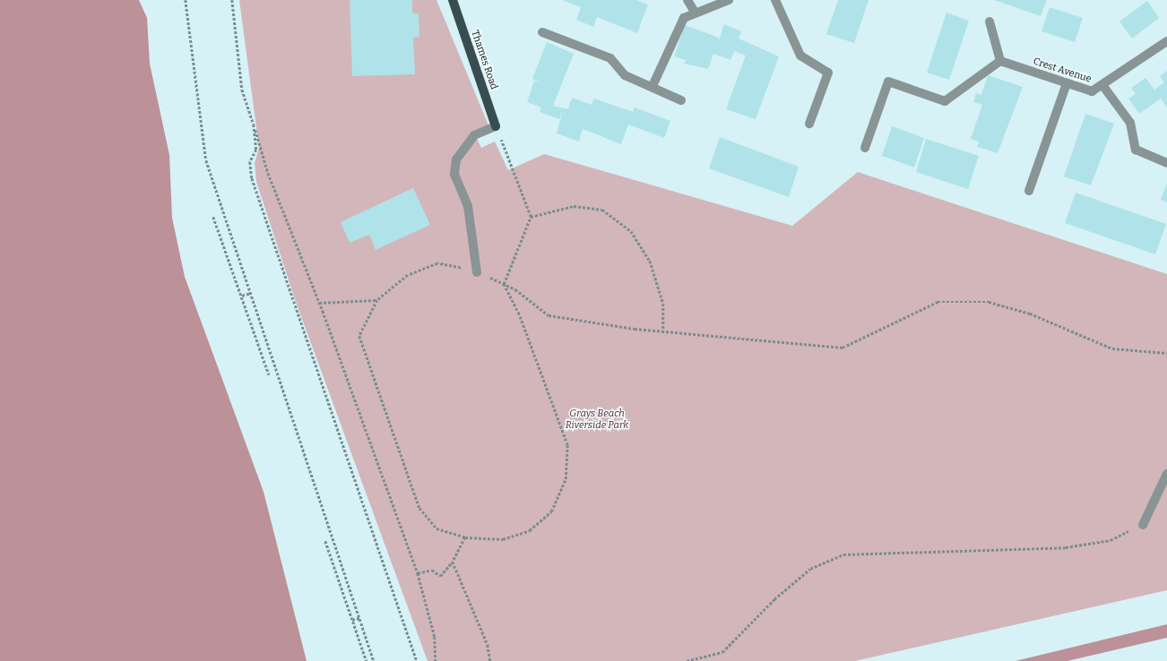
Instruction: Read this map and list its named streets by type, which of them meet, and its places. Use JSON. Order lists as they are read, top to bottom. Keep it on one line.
{"streets":{"main road":["Thames Road"],"street":["Crest Avenue"]},"parks":["Grays Beach Riverside Park"]}
